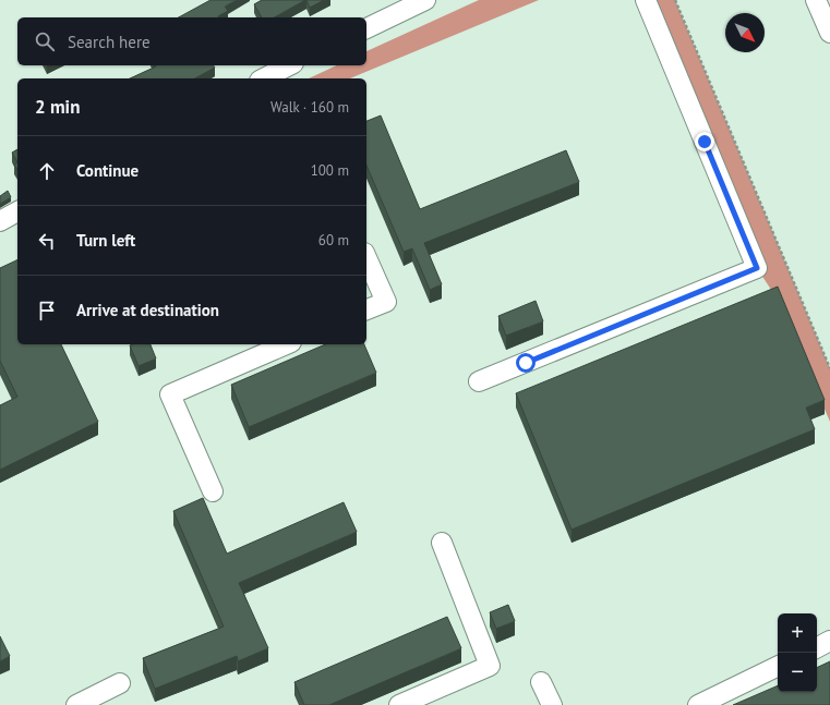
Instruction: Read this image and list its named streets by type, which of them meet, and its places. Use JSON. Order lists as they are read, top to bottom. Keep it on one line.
{"north":"bottom right","page":{"search":"Search here","heading":["2 min","Walk · 160 m"],"list":[["Continue","100 m"],["Turn left","60 m"],"Arrive at destination"],"map_buttons":["+","−"]}}
